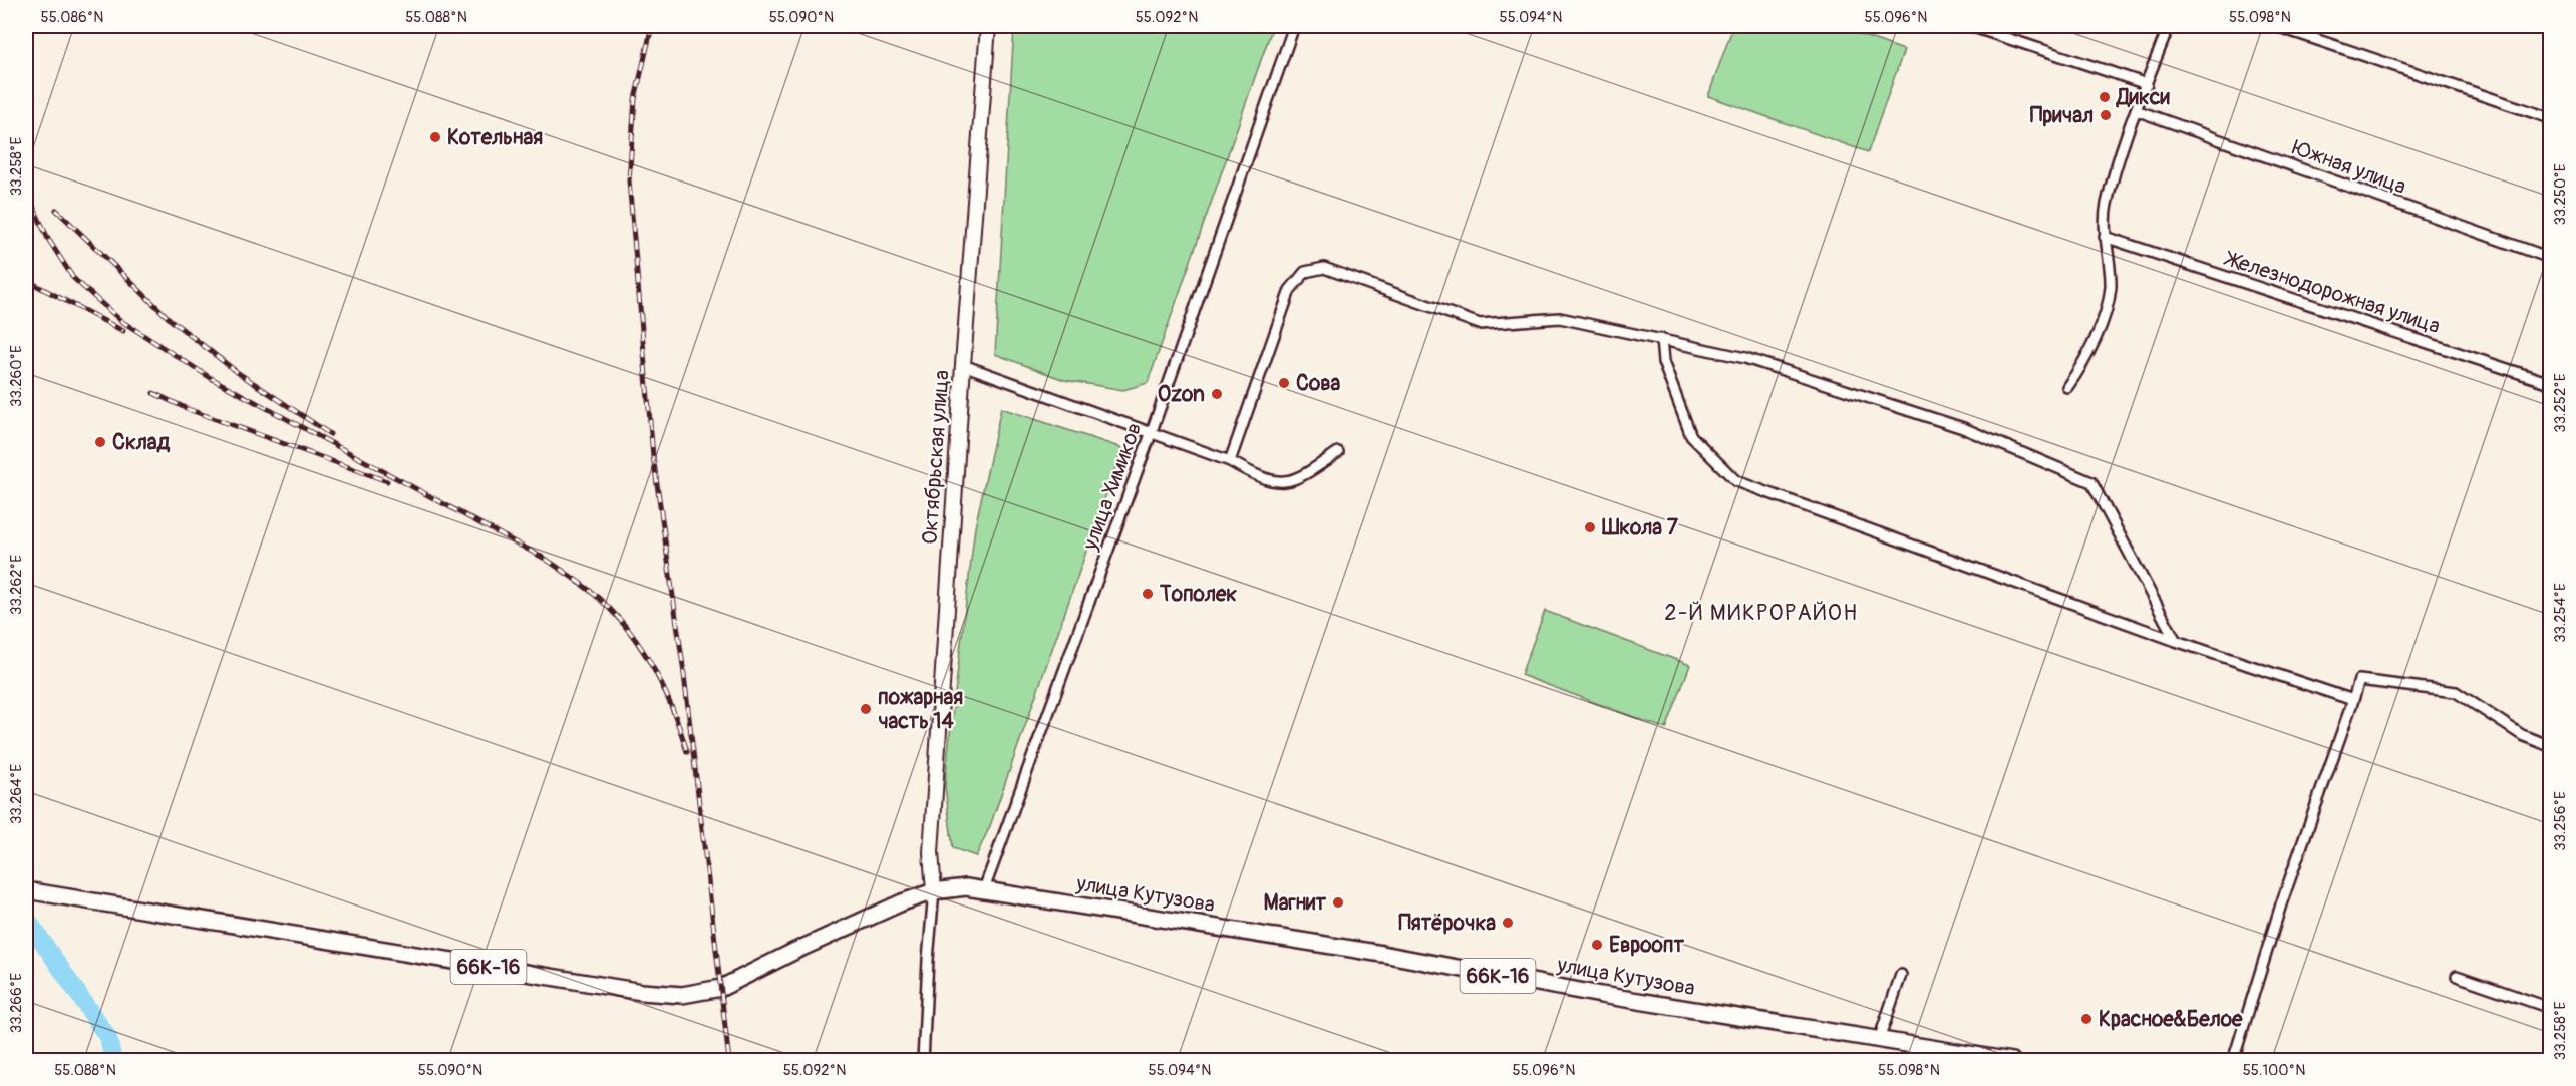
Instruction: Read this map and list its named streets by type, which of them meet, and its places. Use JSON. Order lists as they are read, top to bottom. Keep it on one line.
{"streets":{"main road":["Октябрьская улица","улица Кутузова","66К-16"],"street":["Южная улица","Железнодорожная улица","улица Химиков"]},"crossings":[["Октябрьская улица","66К-16"],["улица Химиков","улица Кутузова"],["улица Химиков","66К-16"],["улица Кутузова","66К-16"]],"districts":["2-Й МИКРОРАЙОН"],"places":["Дикси","Причал","Котельная","Сова","Ozon","Склад","Школа 7","Тополек","пожарная часть 14","Магнит","Пятёрочка","Евроопт","Красное&Белое"],"coordinates":["55.086°N","55.088°N","55.090°N","55.092°N","55.094°N","55.096°N","55.098°N","33.258°E","33.250°E","33.260°E","33.252°E","33.262°E","33.254°E","33.264°E","33.256°E","33.266°E","55.100°N"]}
